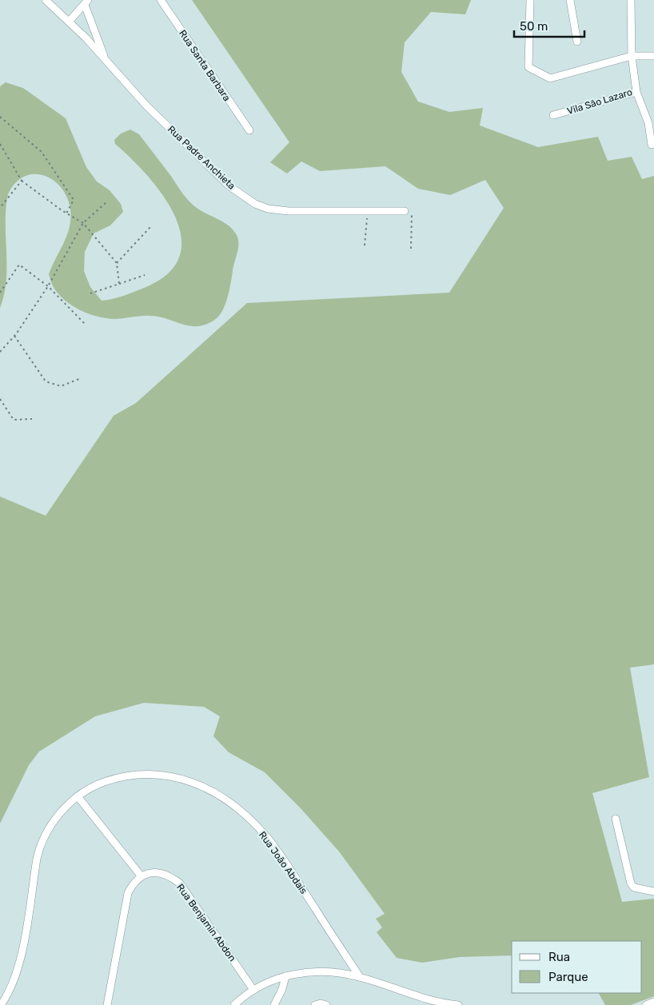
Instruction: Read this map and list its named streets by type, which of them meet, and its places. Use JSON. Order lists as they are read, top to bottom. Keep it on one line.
{"streets":{"street":["Rua Santa Barbara","Vila São Lazaro","Rua Padre Anchieta","Rua João Abdais","Rua Benjamin Abdon"]},"legend":["Rua","Parque"],"scale_bar":"50 m"}
